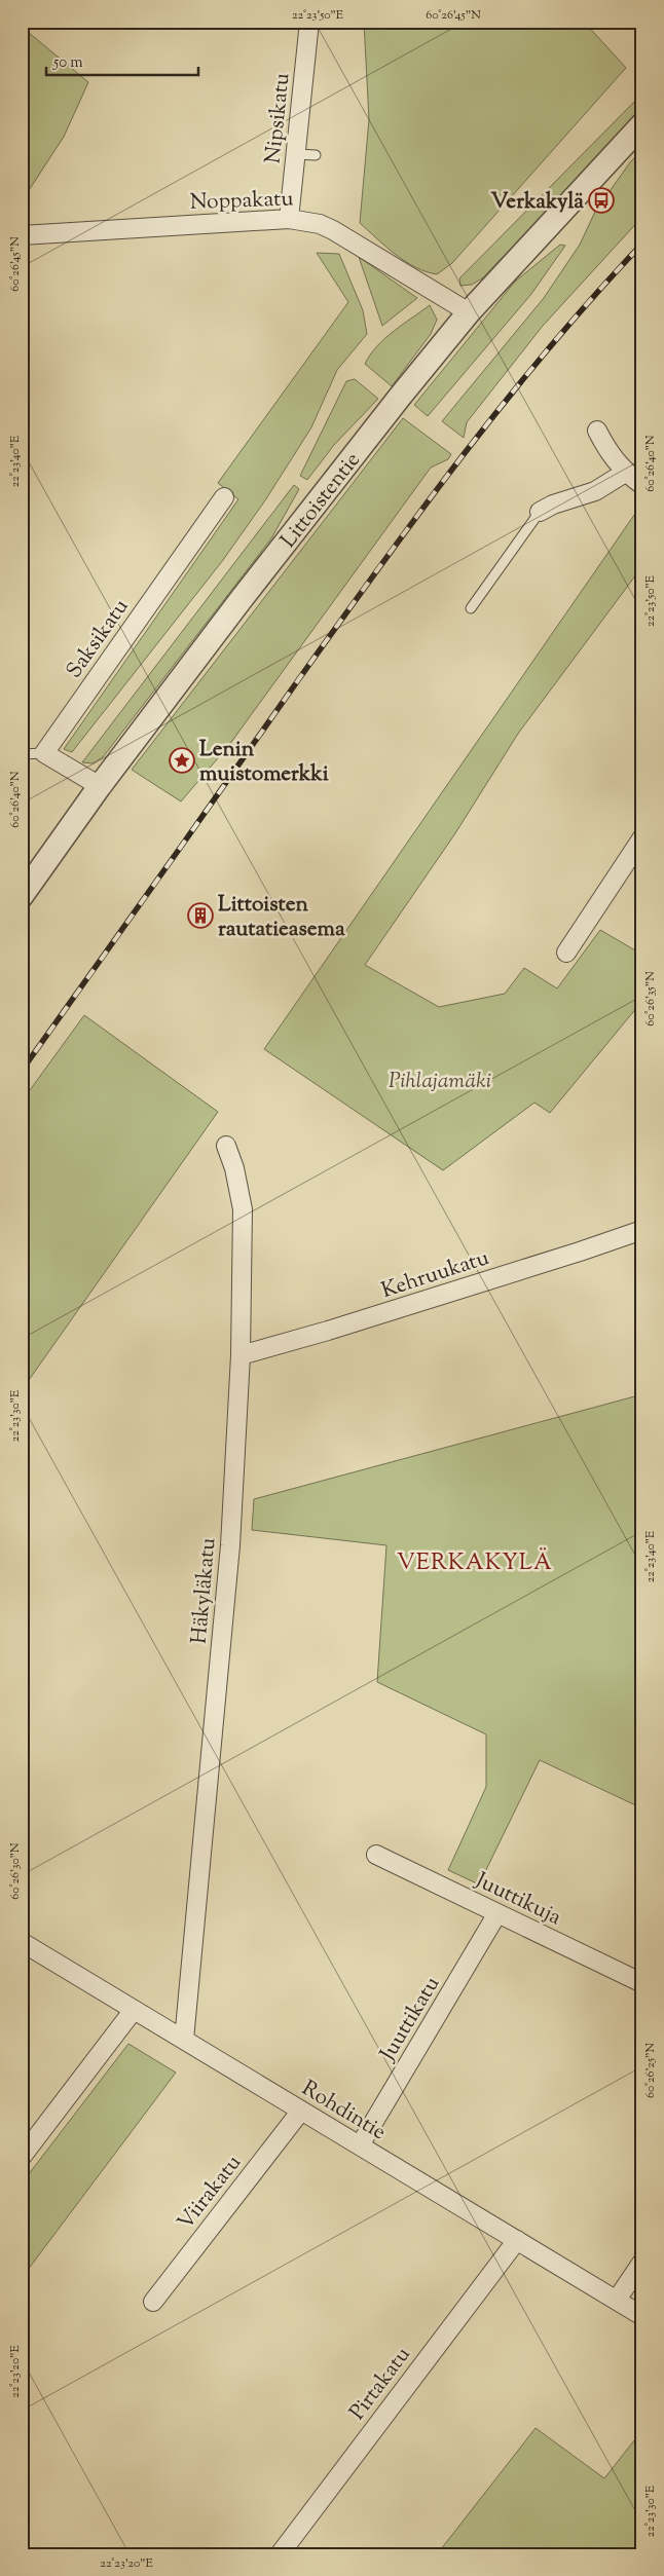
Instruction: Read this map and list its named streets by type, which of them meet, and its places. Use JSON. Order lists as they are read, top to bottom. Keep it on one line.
{"streets":{"street":["Nipsikatu","Noppakatu","Littoistentie","Saksikatu","Kehruukatu","Häkyläkatu","Juuttikuja","Juuttikatu","Rohdintie","Viirakatu","Pirtakatu"]},"crossings":[["Nipsikatu","Noppakatu"],["Noppakatu","Littoistentie"],["Kehruukatu","Häkyläkatu"],["Häkyläkatu","Rohdintie"],["Juuttikuja","Juuttikatu"],["Juuttikatu","Rohdintie"],["Rohdintie","Viirakatu"],["Rohdintie","Pirtakatu"]],"districts":["VERKAKYLÄ"],"parks":["Pihlajamäki"],"places":{"bus stop":["Verkakylä"],"place":["Lenin muistomerkki"],"building":["Littoisten rautatieasema"]},"scale_bar":"50 m","coordinates":["22°23'50\"E","60°26'45\"N","22°23'40\"E","60°26'40\"N","60°26'35\"N","22°23'30\"E","60°26'30\"N","60°26'25\"N","22°23'20\"E"]}
